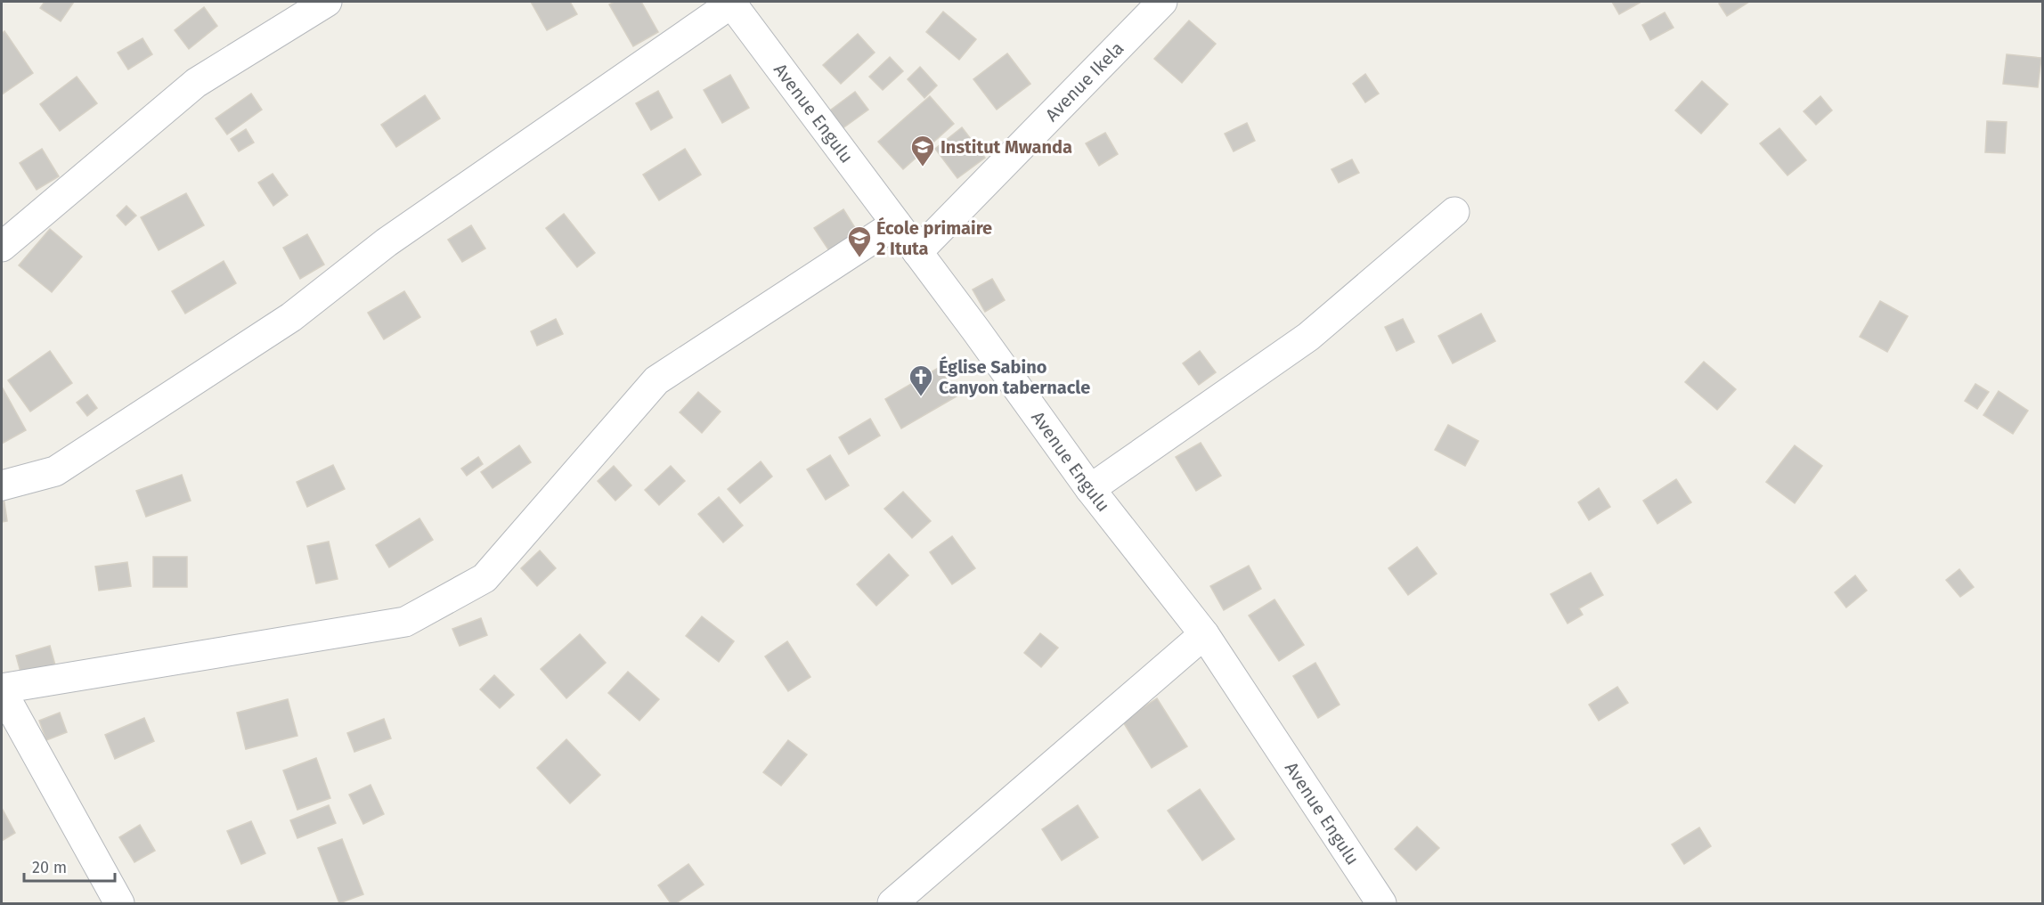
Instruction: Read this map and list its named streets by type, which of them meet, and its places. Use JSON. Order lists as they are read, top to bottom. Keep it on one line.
{"streets":{"street":["Avenue Ikela","Avenue Engulu"]},"crossings":[["Avenue Ikela","Avenue Engulu"]],"places":{"school or university":["Institut Mwanda","École primaire 2 Ituta"],"church":["Église Sabino Canyon tabernacle"]},"scale_bar":"20 m"}
